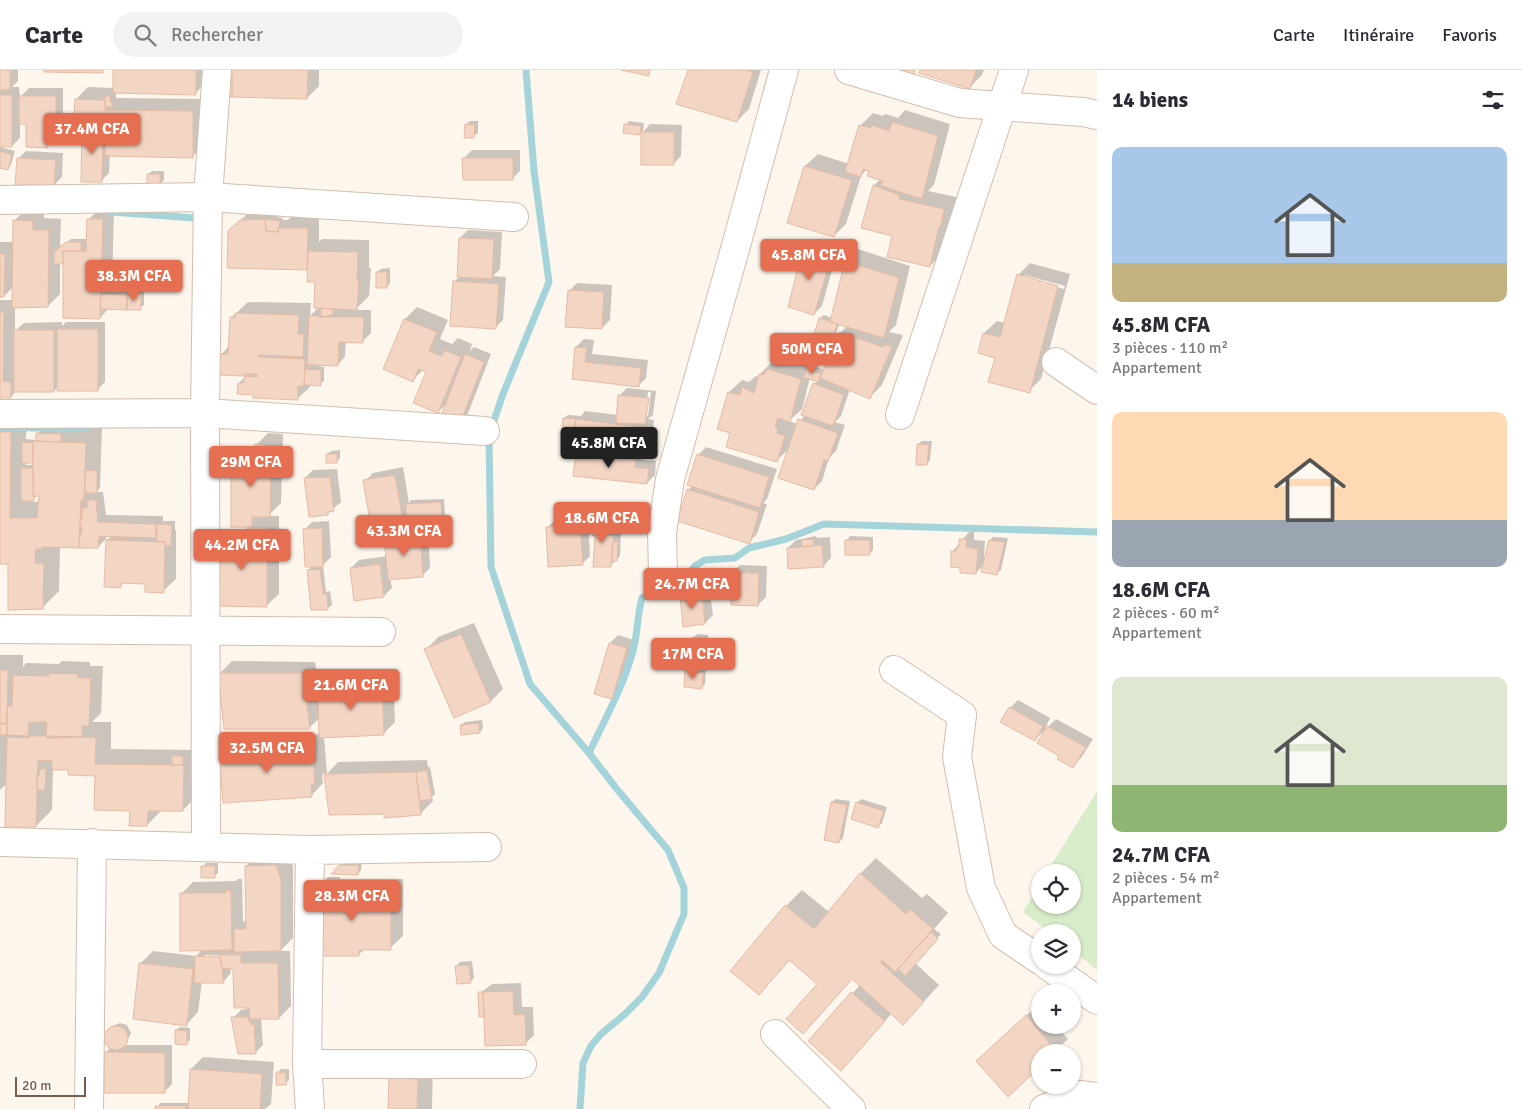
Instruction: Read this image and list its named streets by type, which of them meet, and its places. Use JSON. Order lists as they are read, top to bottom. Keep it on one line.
{"scale_bar":"20 m","page":{"header":"Carte","search":"Rechercher","nav":["Carte","Itinéraire","Favoris"],"heading":"14 biens","price":["37.4M CFA","45.8M CFA","38.3M CFA","50M CFA","45.8M CFA","29M CFA","18.6M CFA","43.3M CFA","44.2M CFA","24.7M CFA","17M CFA","21.6M CFA","32.5M CFA","28.3M CFA"],"list":[{"name":"45.8M CFA","note":"3 pièces · 110 m² · Appartement"},{"name":"18.6M CFA","note":"2 pièces · 60 m² · Appartement"},{"name":"24.7M CFA","note":"2 pièces · 54 m² · Appartement"}],"map_buttons":["+","−"],"scale":"20 m"}}
